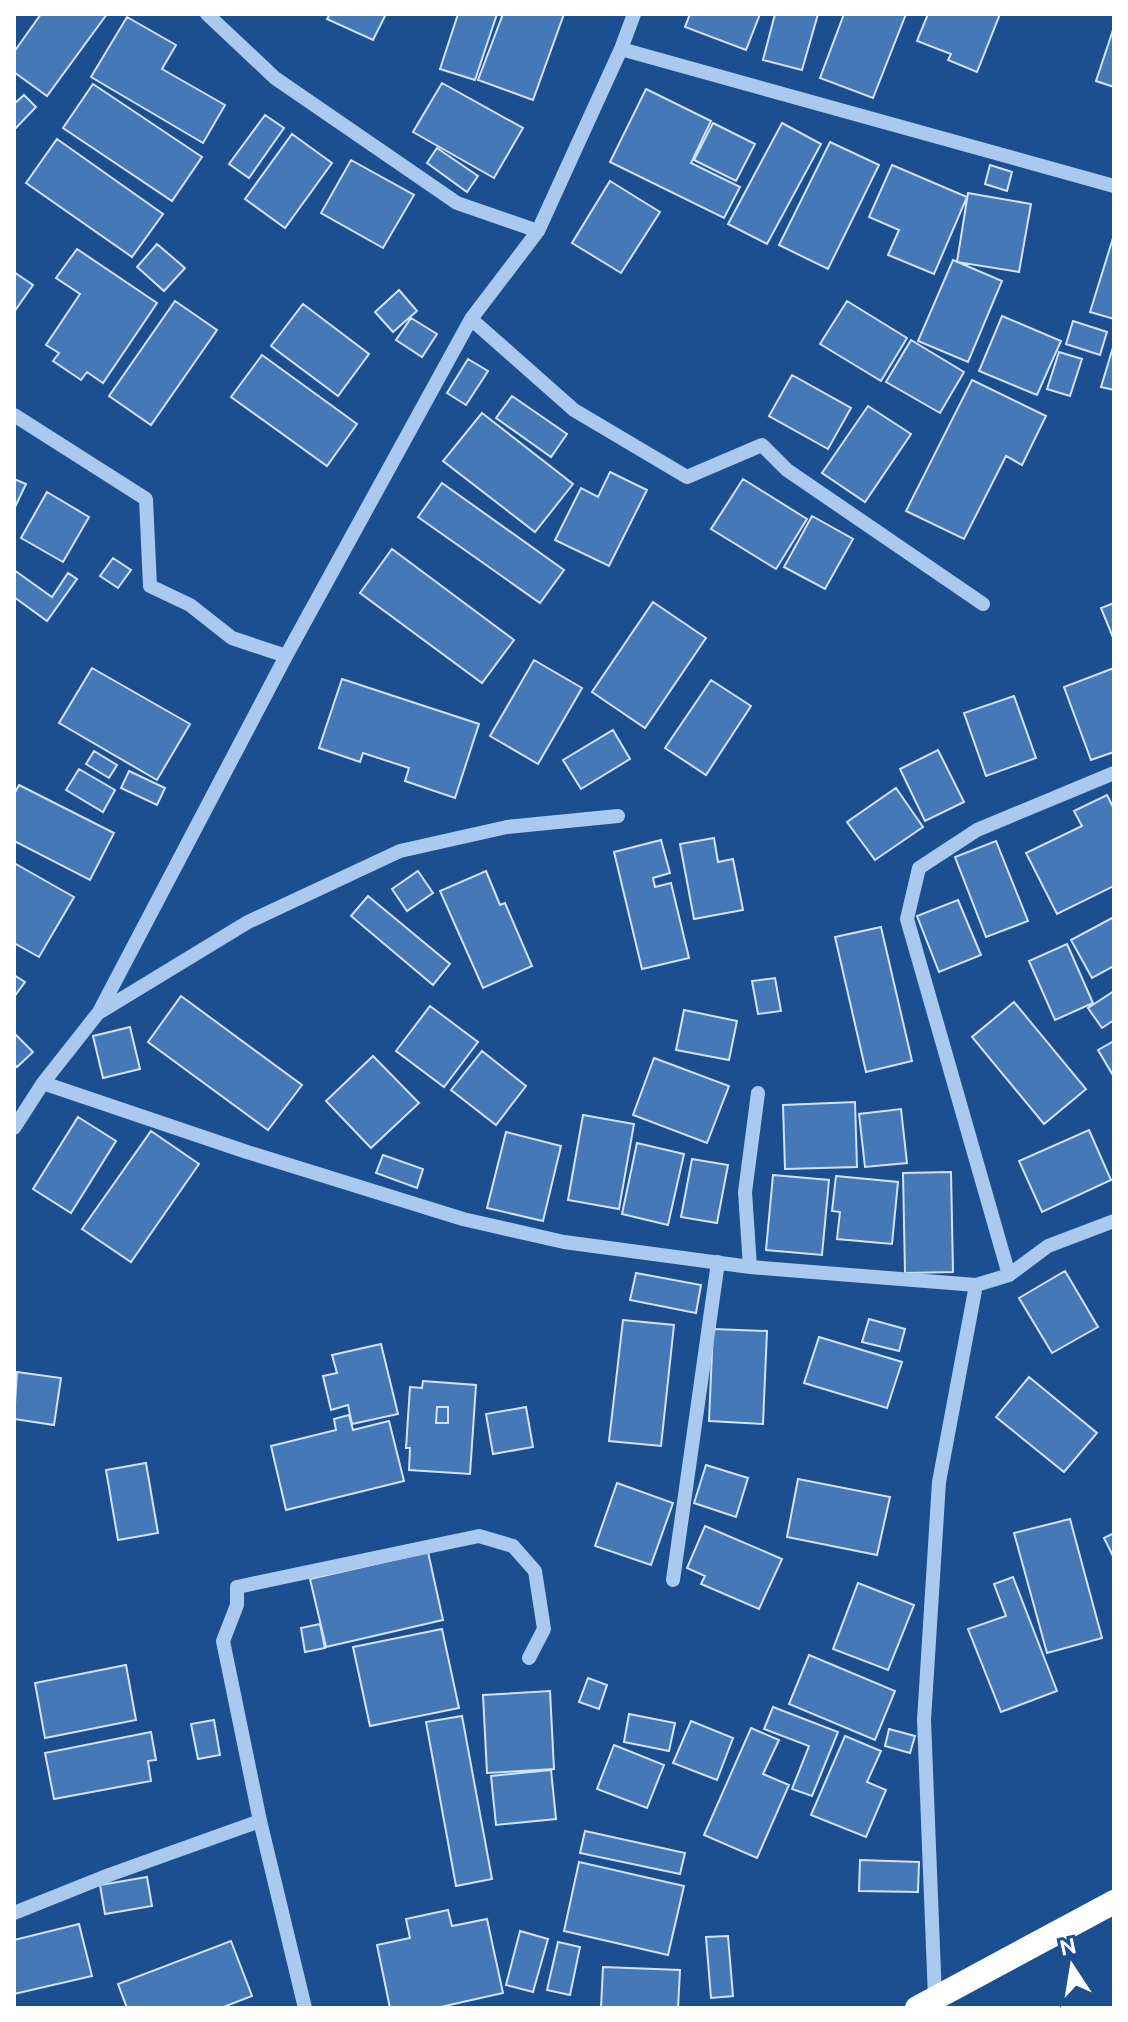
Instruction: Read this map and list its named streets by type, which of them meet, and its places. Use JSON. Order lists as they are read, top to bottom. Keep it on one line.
{"north":"top"}
